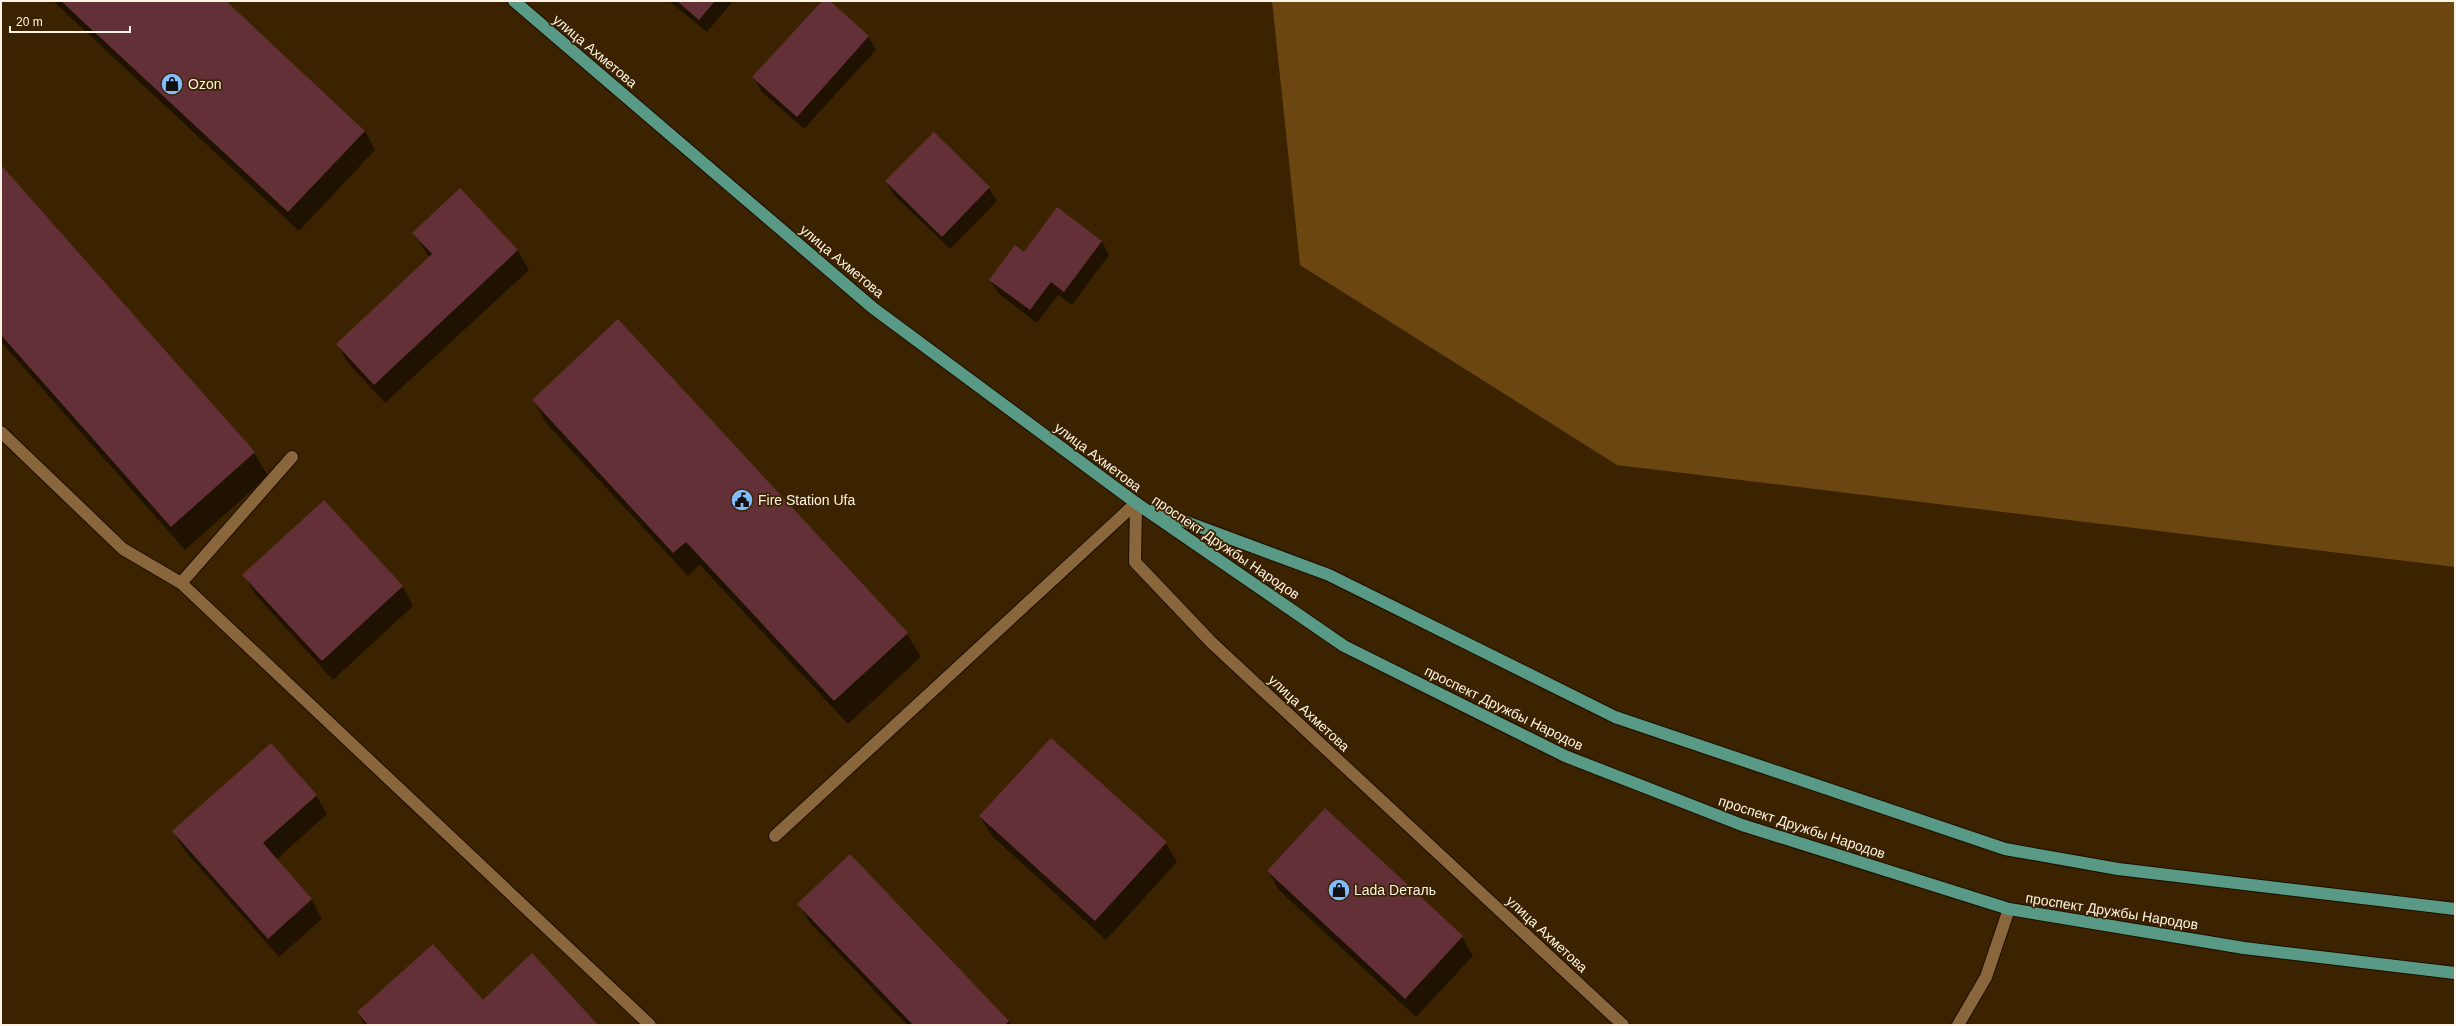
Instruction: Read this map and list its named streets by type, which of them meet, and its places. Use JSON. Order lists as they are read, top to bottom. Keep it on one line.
{"streets":{"main road":["улица Ахметова","проспект Дружбы Народов"]},"crossings":[["улица Ахметова","проспект Дружбы Народов"]],"places":{"shop":["Ozon","Lada Dеталь"],"public building":["Fire Station Ufa"]},"scale_bar":"20 m"}
